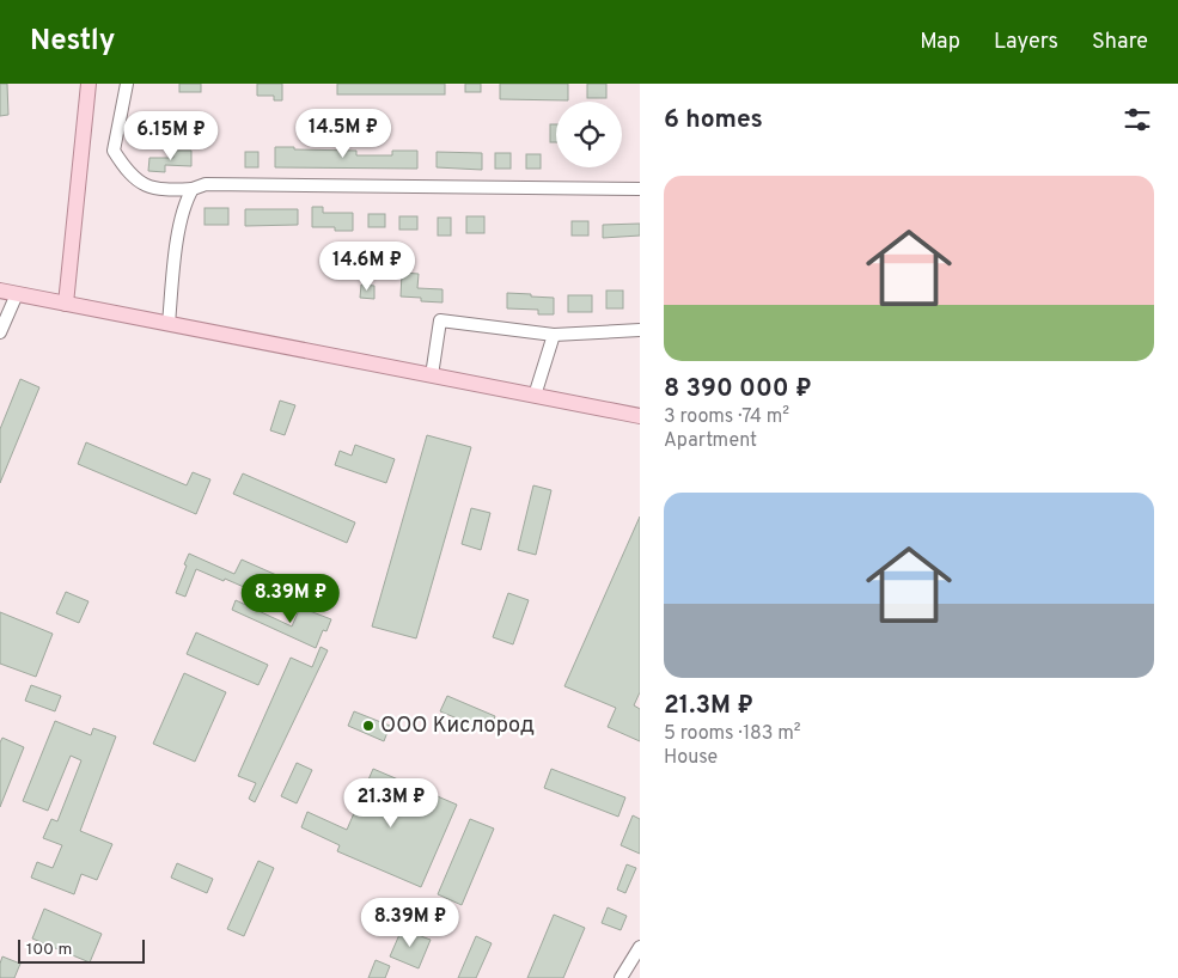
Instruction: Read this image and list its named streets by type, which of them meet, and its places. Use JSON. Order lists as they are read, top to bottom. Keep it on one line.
{"places":["ООО Кислород"],"scale_bar":"100 m","page":{"header":"Nestly","nav":["Map","Layers","Share"],"heading":"6 homes","price":["14.5M ₽","6.15M ₽","14.6M ₽","8.39M ₽","21.3M ₽","8.39M ₽"],"list":[{"name":"8 390 000 ₽","note":"3 rooms · 74 m² · Apartment"},{"name":"21.3M ₽","note":"5 rooms · 183 m² · House"}],"scale":"100 m"}}
